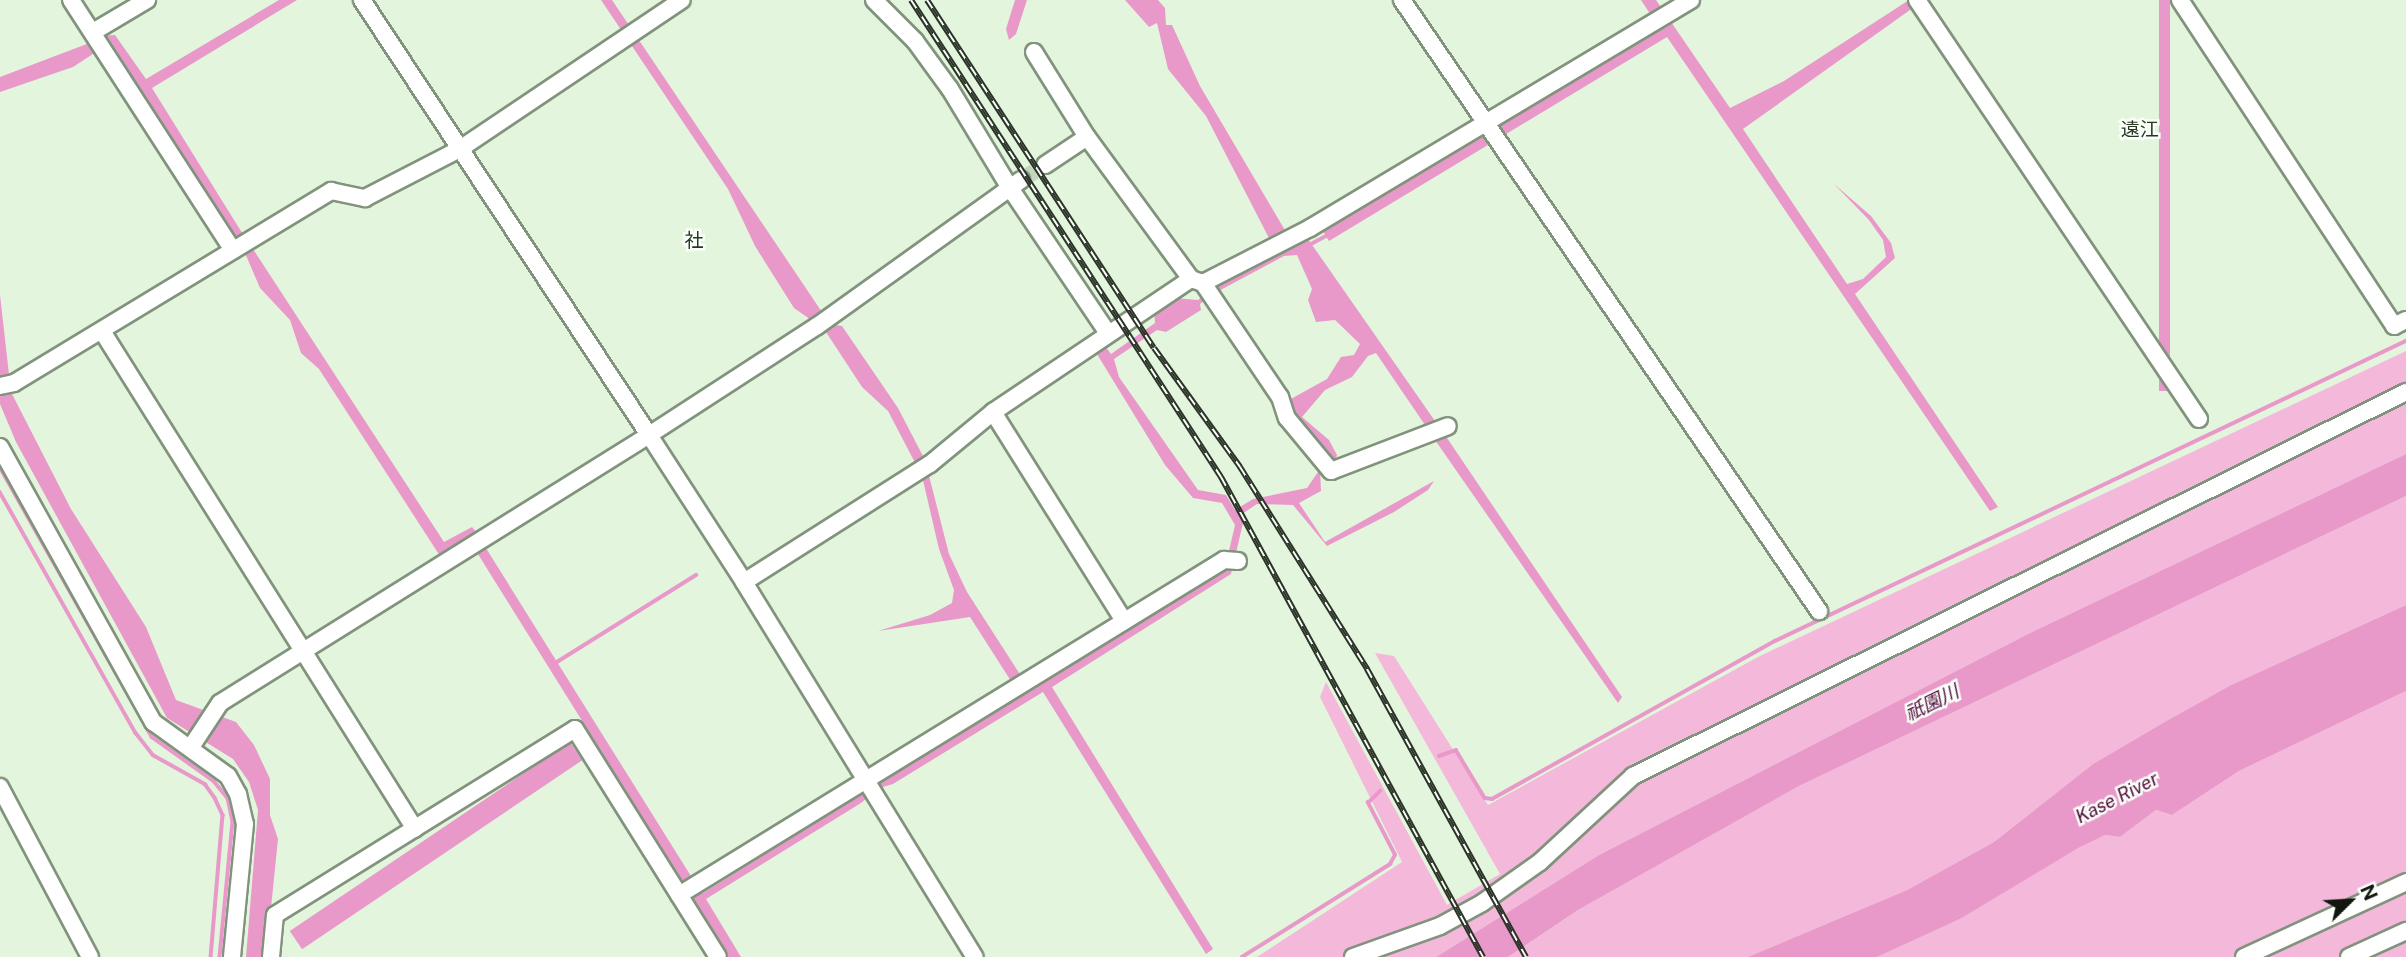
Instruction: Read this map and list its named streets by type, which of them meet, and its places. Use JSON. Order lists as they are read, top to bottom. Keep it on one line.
{"districts":["遠江","社"],"water":["祇園川","Kase River"],"north":"top right"}
